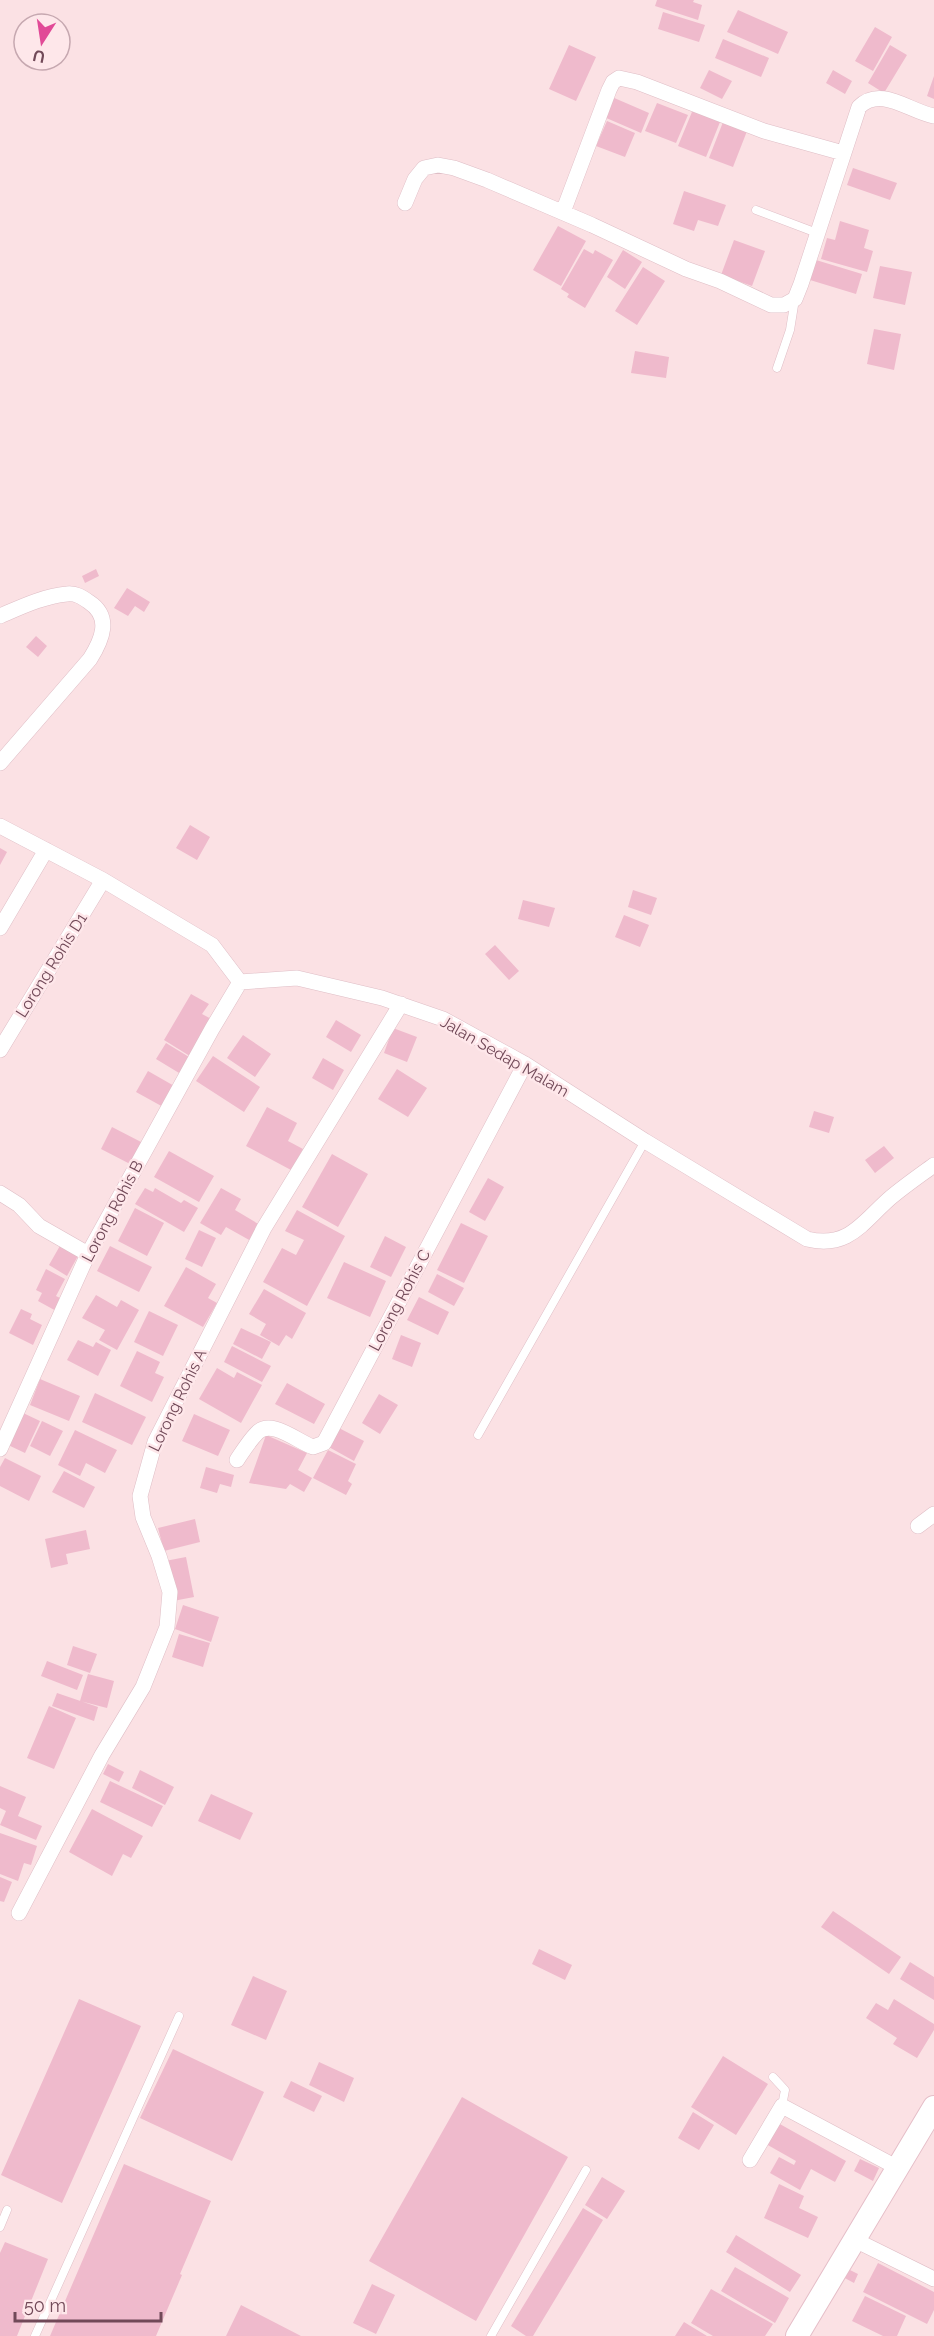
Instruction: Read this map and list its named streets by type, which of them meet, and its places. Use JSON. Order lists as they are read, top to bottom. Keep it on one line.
{"streets":{"street":["Lorong Rohis D1","Jalan Sedap Malam","Lorong Rohis B","Lorong Rohis C","Lorong Rohis A"]},"crossings":[["Jalan Sedap Malam","Lorong Rohis B"],["Jalan Sedap Malam","Lorong Rohis C"],["Jalan Sedap Malam","Lorong Rohis A"]],"scale_bar":"50 m","north":"bottom"}
